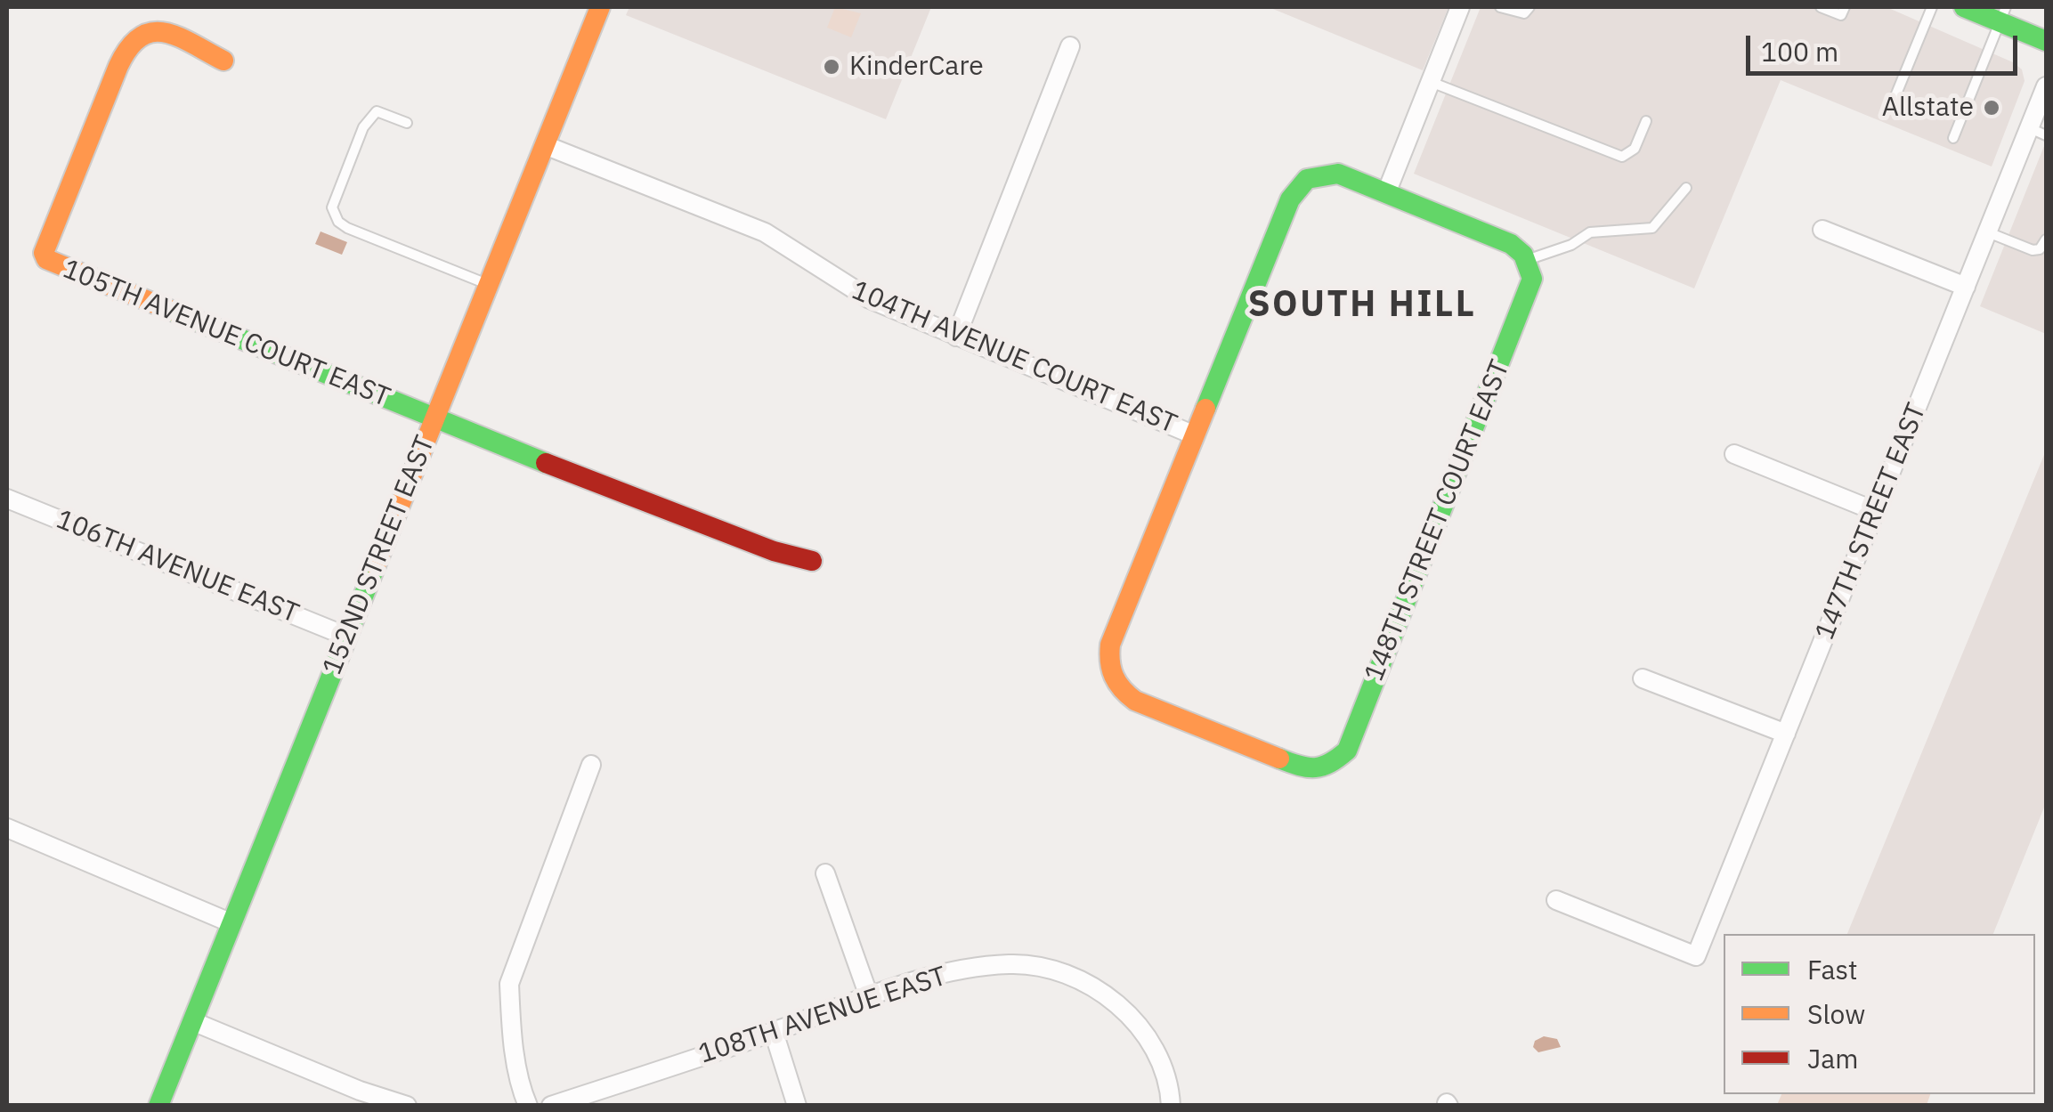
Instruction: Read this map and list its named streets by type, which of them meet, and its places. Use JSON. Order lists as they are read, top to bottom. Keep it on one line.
{"streets":{"street":["105TH AVENUE COURT EAST","104TH AVENUE COURT EAST","148TH STREET COURT EAST","147TH STREET EAST","152ND STREET EAST","106TH AVENUE EAST","108TH AVENUE EAST"]},"crossings":[["105TH AVENUE COURT EAST","152ND STREET EAST"],["104TH AVENUE COURT EAST","148TH STREET COURT EAST"],["104TH AVENUE COURT EAST","152ND STREET EAST"],["152ND STREET EAST","106TH AVENUE EAST"]],"districts":["SOUTH HILL"],"places":["KinderCare","Allstate"],"legend":["Fast","Slow","Jam"],"scale_bar":"100 m"}
